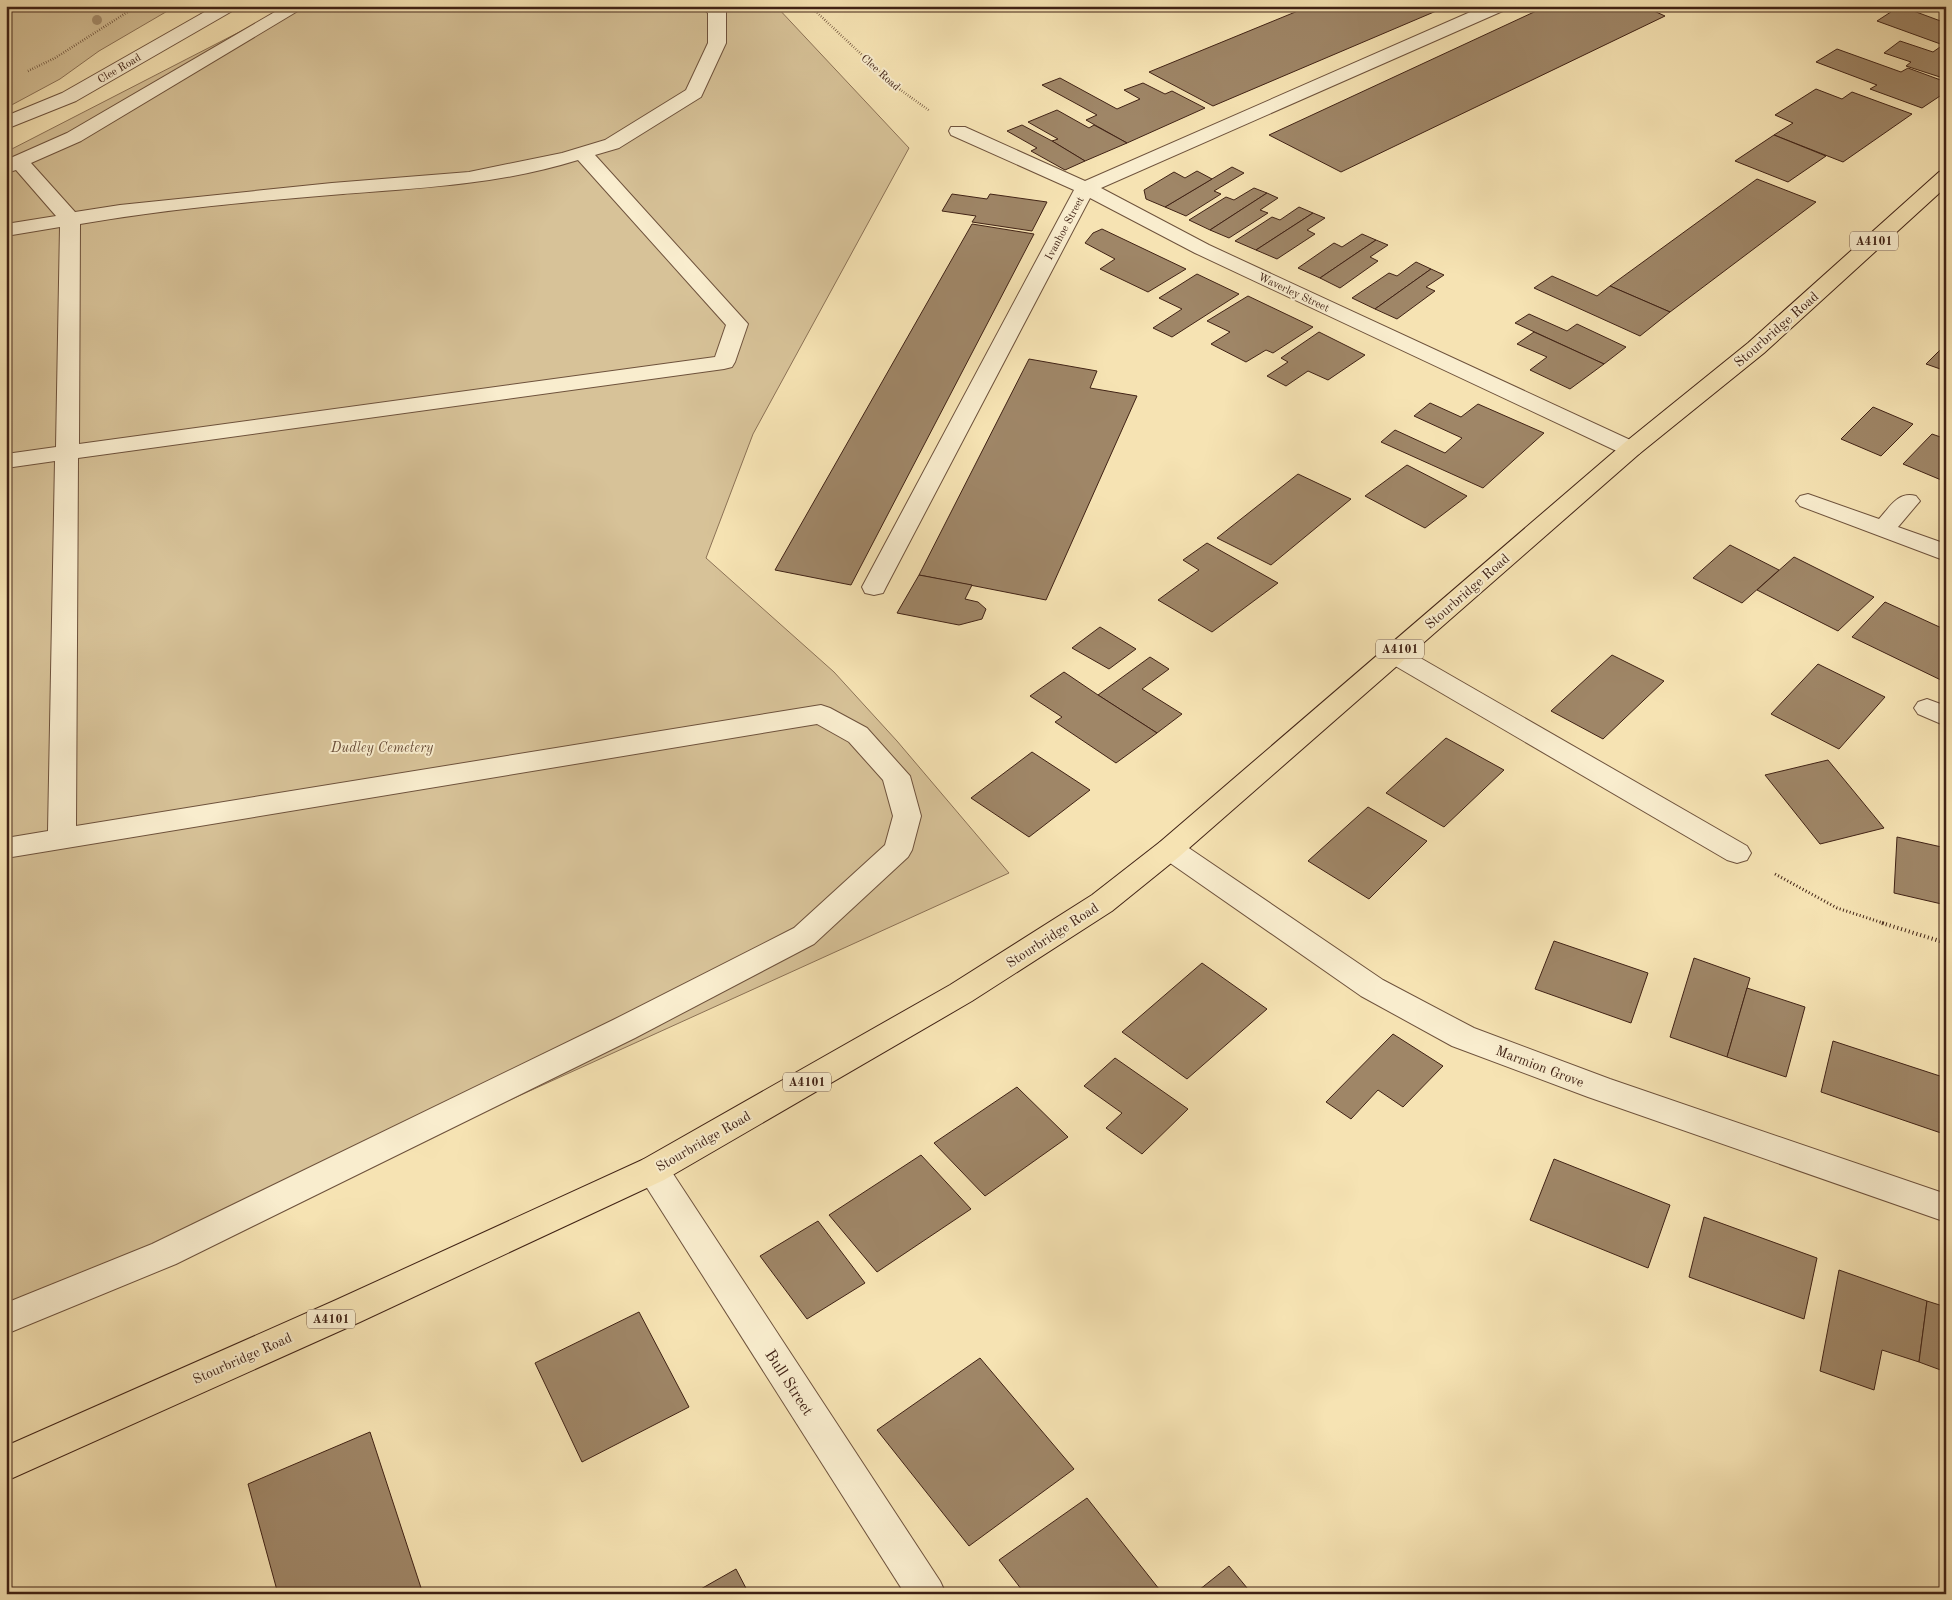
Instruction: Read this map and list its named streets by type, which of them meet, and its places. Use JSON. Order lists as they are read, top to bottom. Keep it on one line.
{"streets":{"main road":["A4101","Stourbridge Road"],"street":["Clee Road","Ivanhoe Street","Waverley Street","Marmion Grove","Bull Street"]},"crossings":[["Clee Road","Waverley Street"],["Ivanhoe Street","Waverley Street"],["Waverley Street","Stourbridge Road"],["Stourbridge Road","Marmion Grove"],["Stourbridge Road","Bull Street"]],"parks":["Dudley Cemetery"]}
